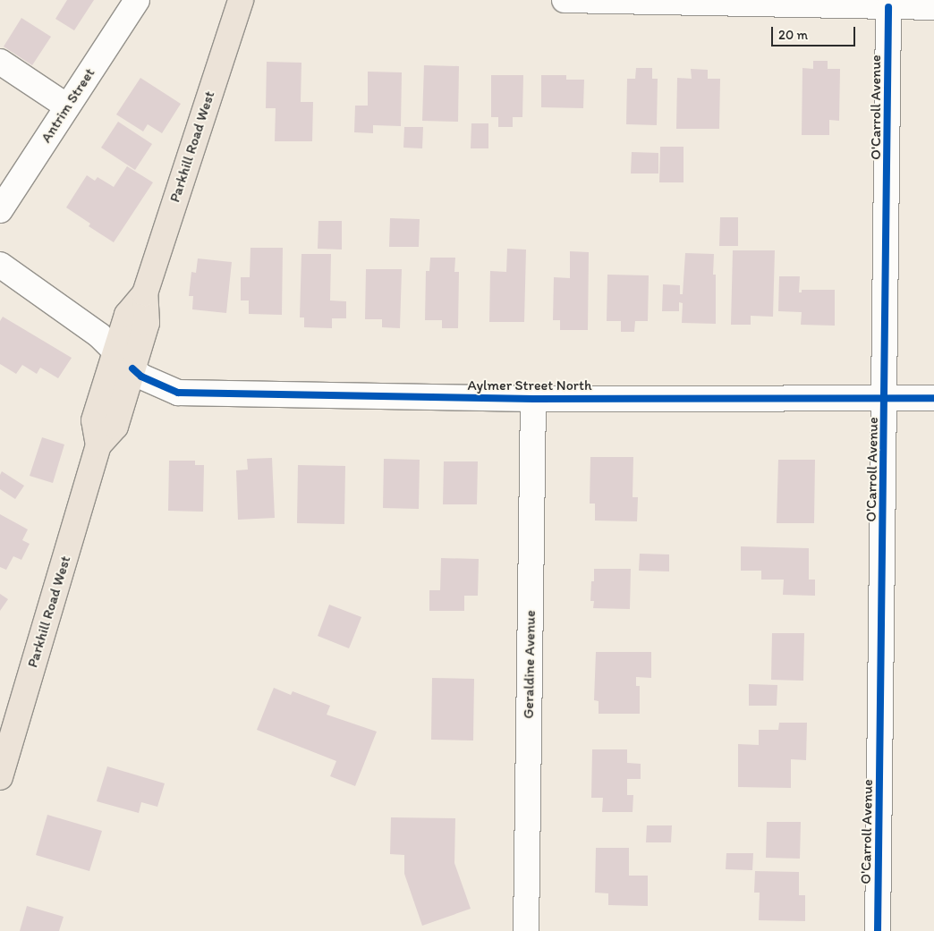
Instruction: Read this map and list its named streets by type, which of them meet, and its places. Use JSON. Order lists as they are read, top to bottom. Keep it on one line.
{"streets":{"main road":["Parkhill Road West"],"street":["Antrim Street","O'Carroll Avenue","Aylmer Street North","Geraldine Avenue"]},"crossings":[["O'Carroll Avenue","Aylmer Street North"],["Parkhill Road West","Aylmer Street North"],["Aylmer Street North","Geraldine Avenue"]],"scale_bar":"20 m"}
